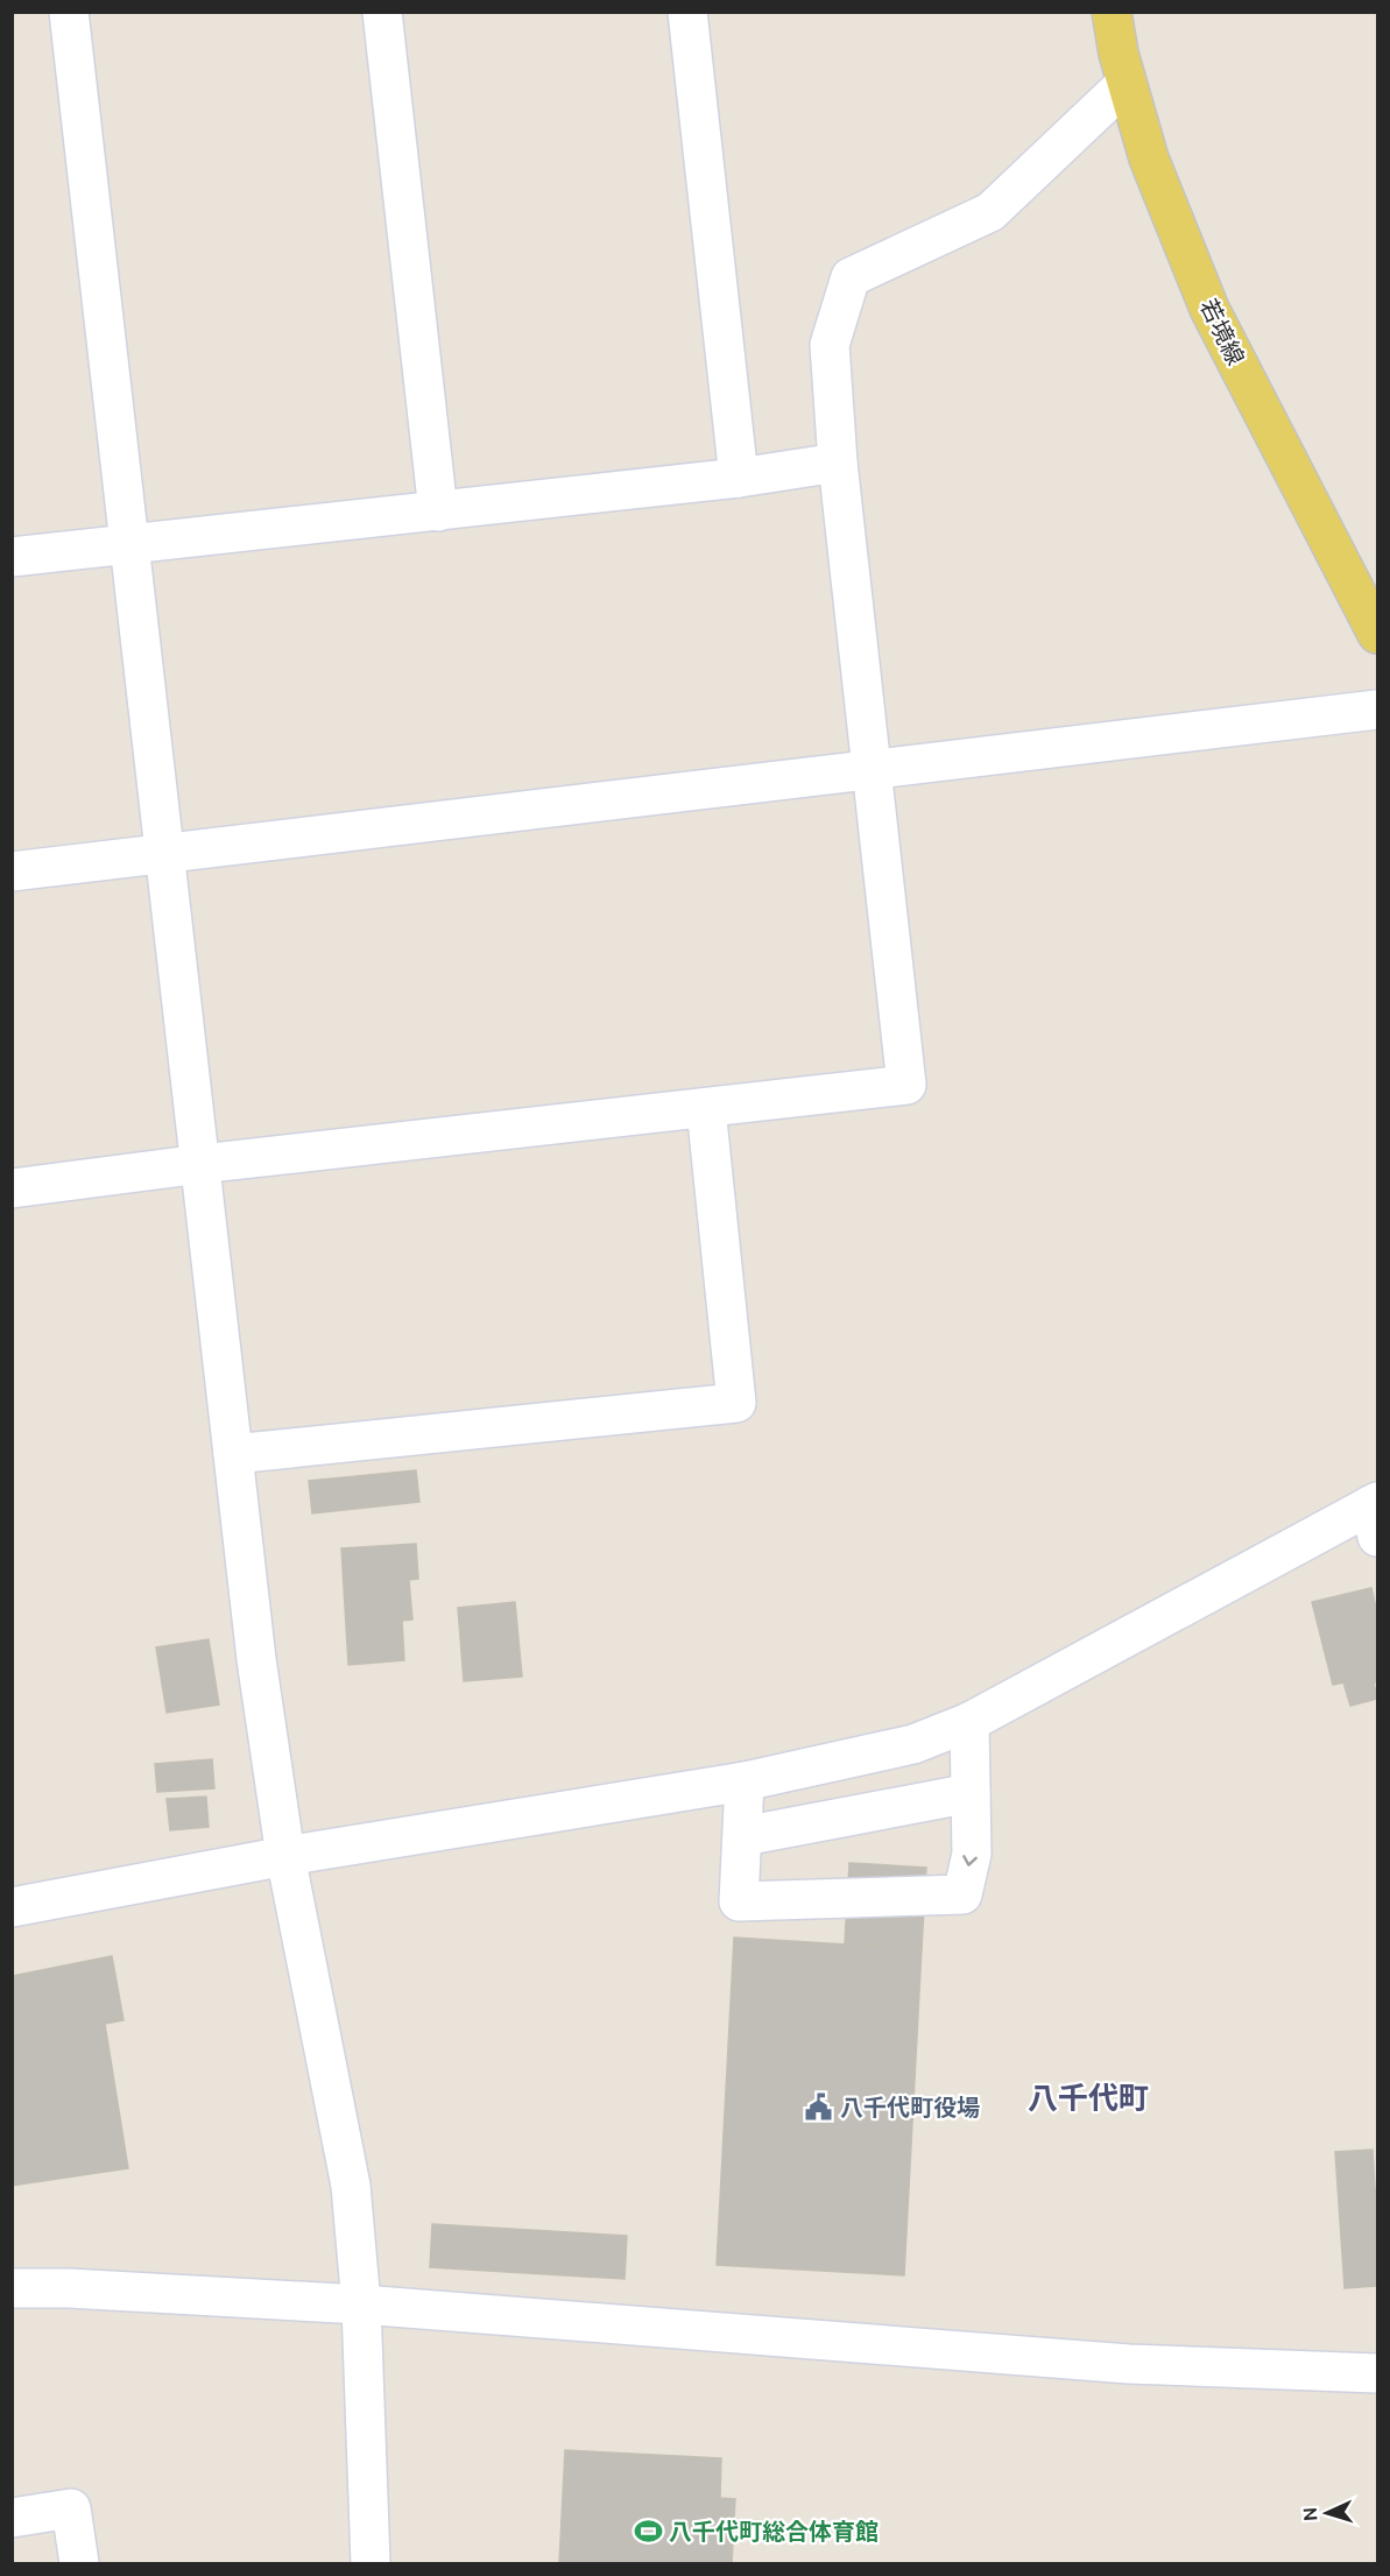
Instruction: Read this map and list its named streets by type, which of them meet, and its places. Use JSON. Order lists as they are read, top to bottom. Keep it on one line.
{"streets":{"main road":["若境線"]},"districts":["八千代町"],"places":{"public building":["八千代町役場"],"sports":["八千代町総合体育館"]},"north":"left"}
